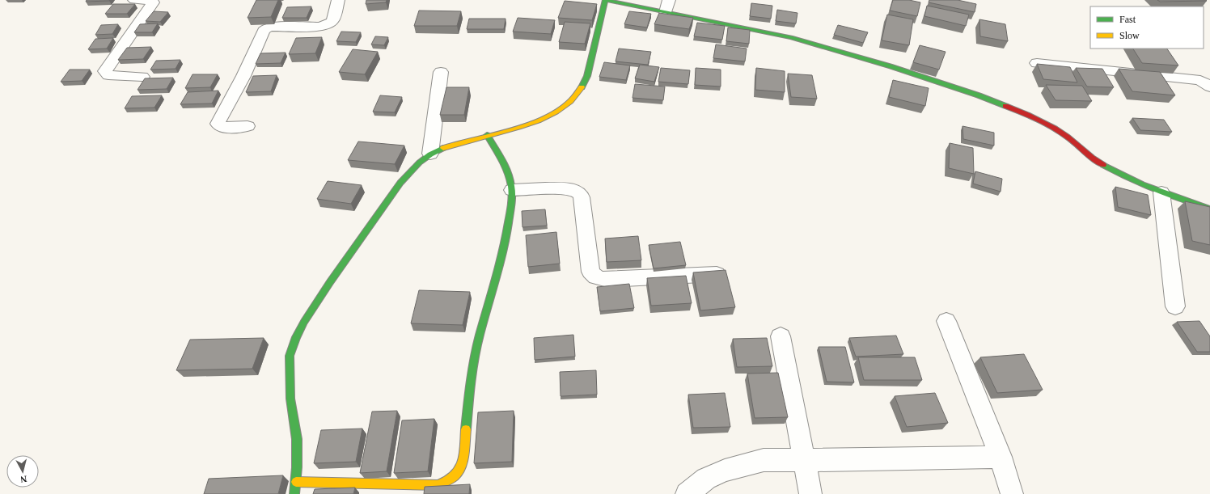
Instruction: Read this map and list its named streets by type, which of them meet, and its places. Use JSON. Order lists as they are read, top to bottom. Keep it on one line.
{"legend":["Fast","Slow"],"north":"bottom"}
